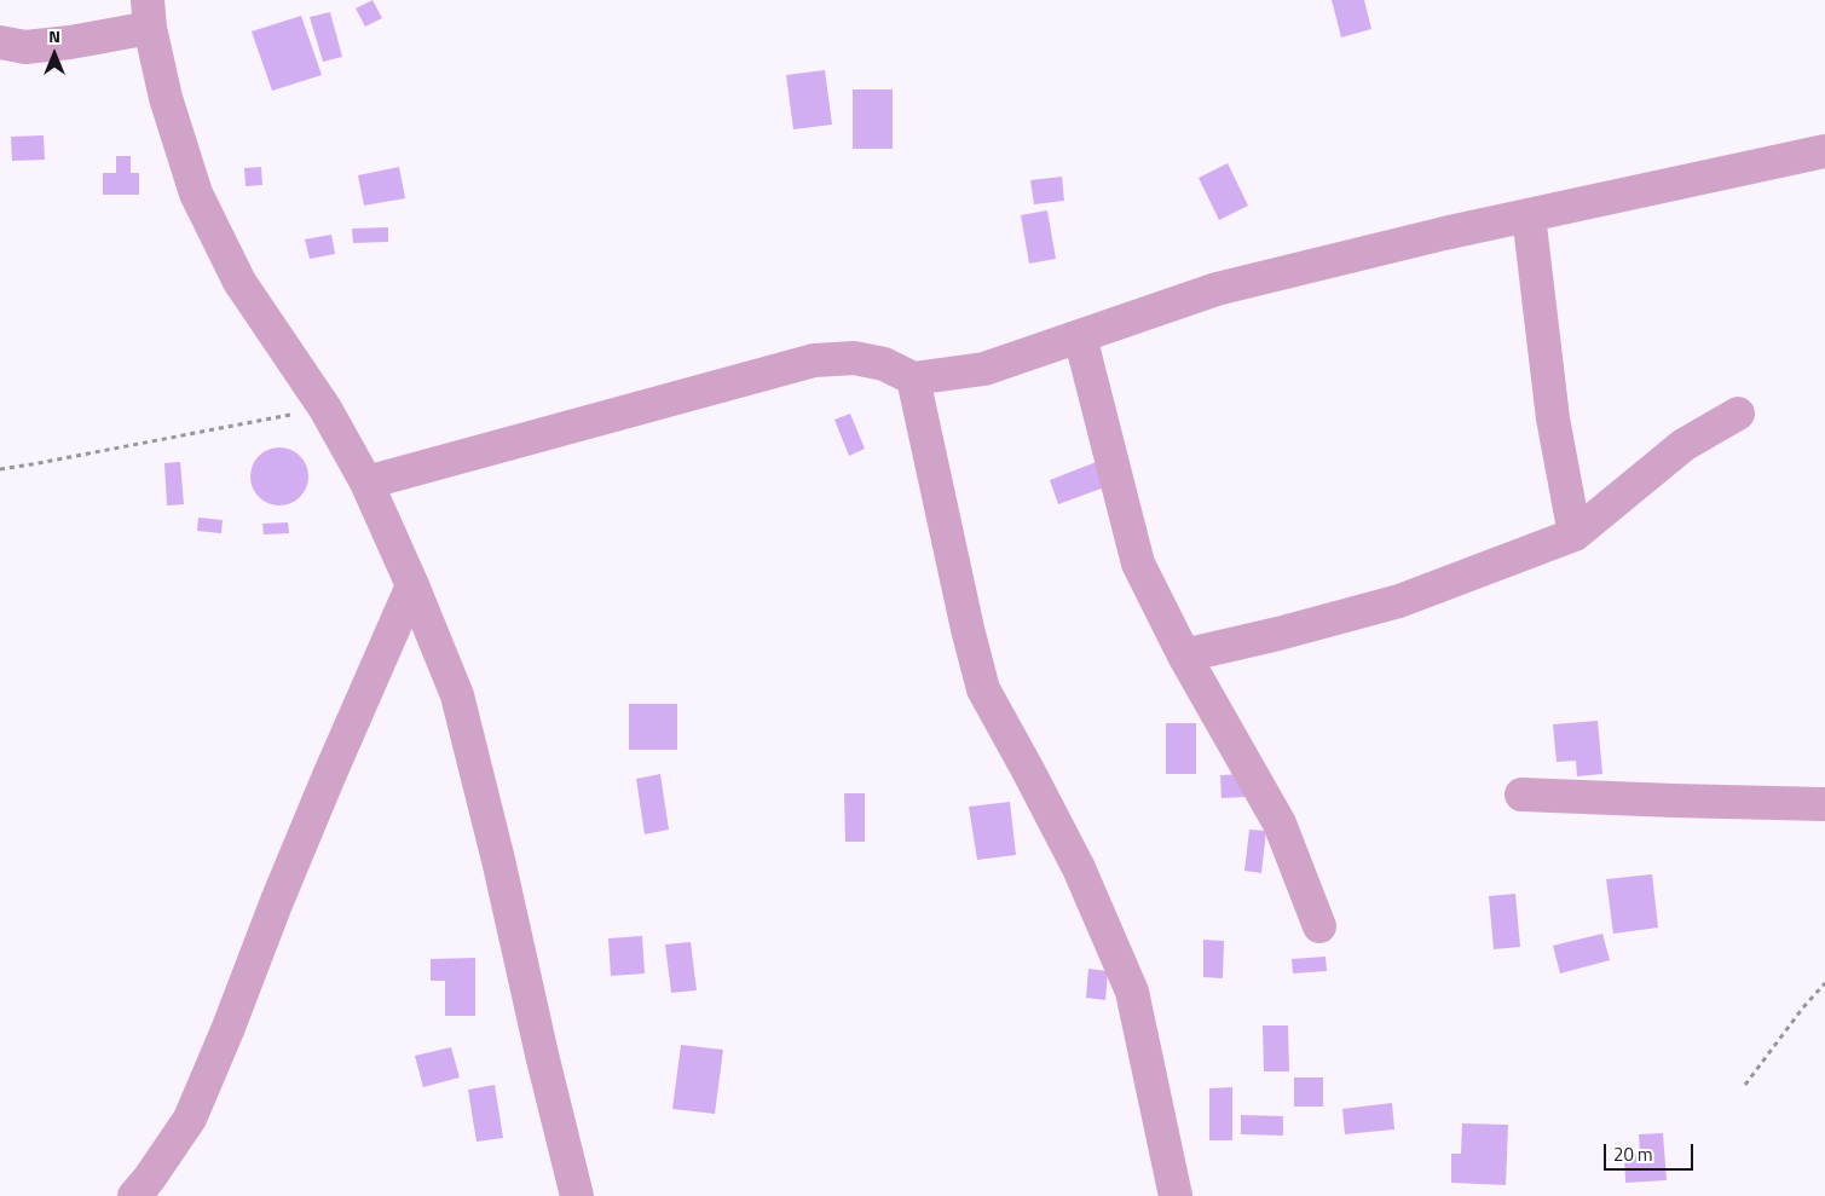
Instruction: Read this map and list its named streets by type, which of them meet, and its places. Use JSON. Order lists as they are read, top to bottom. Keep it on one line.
{"scale_bar":"20 m","north":"top"}
